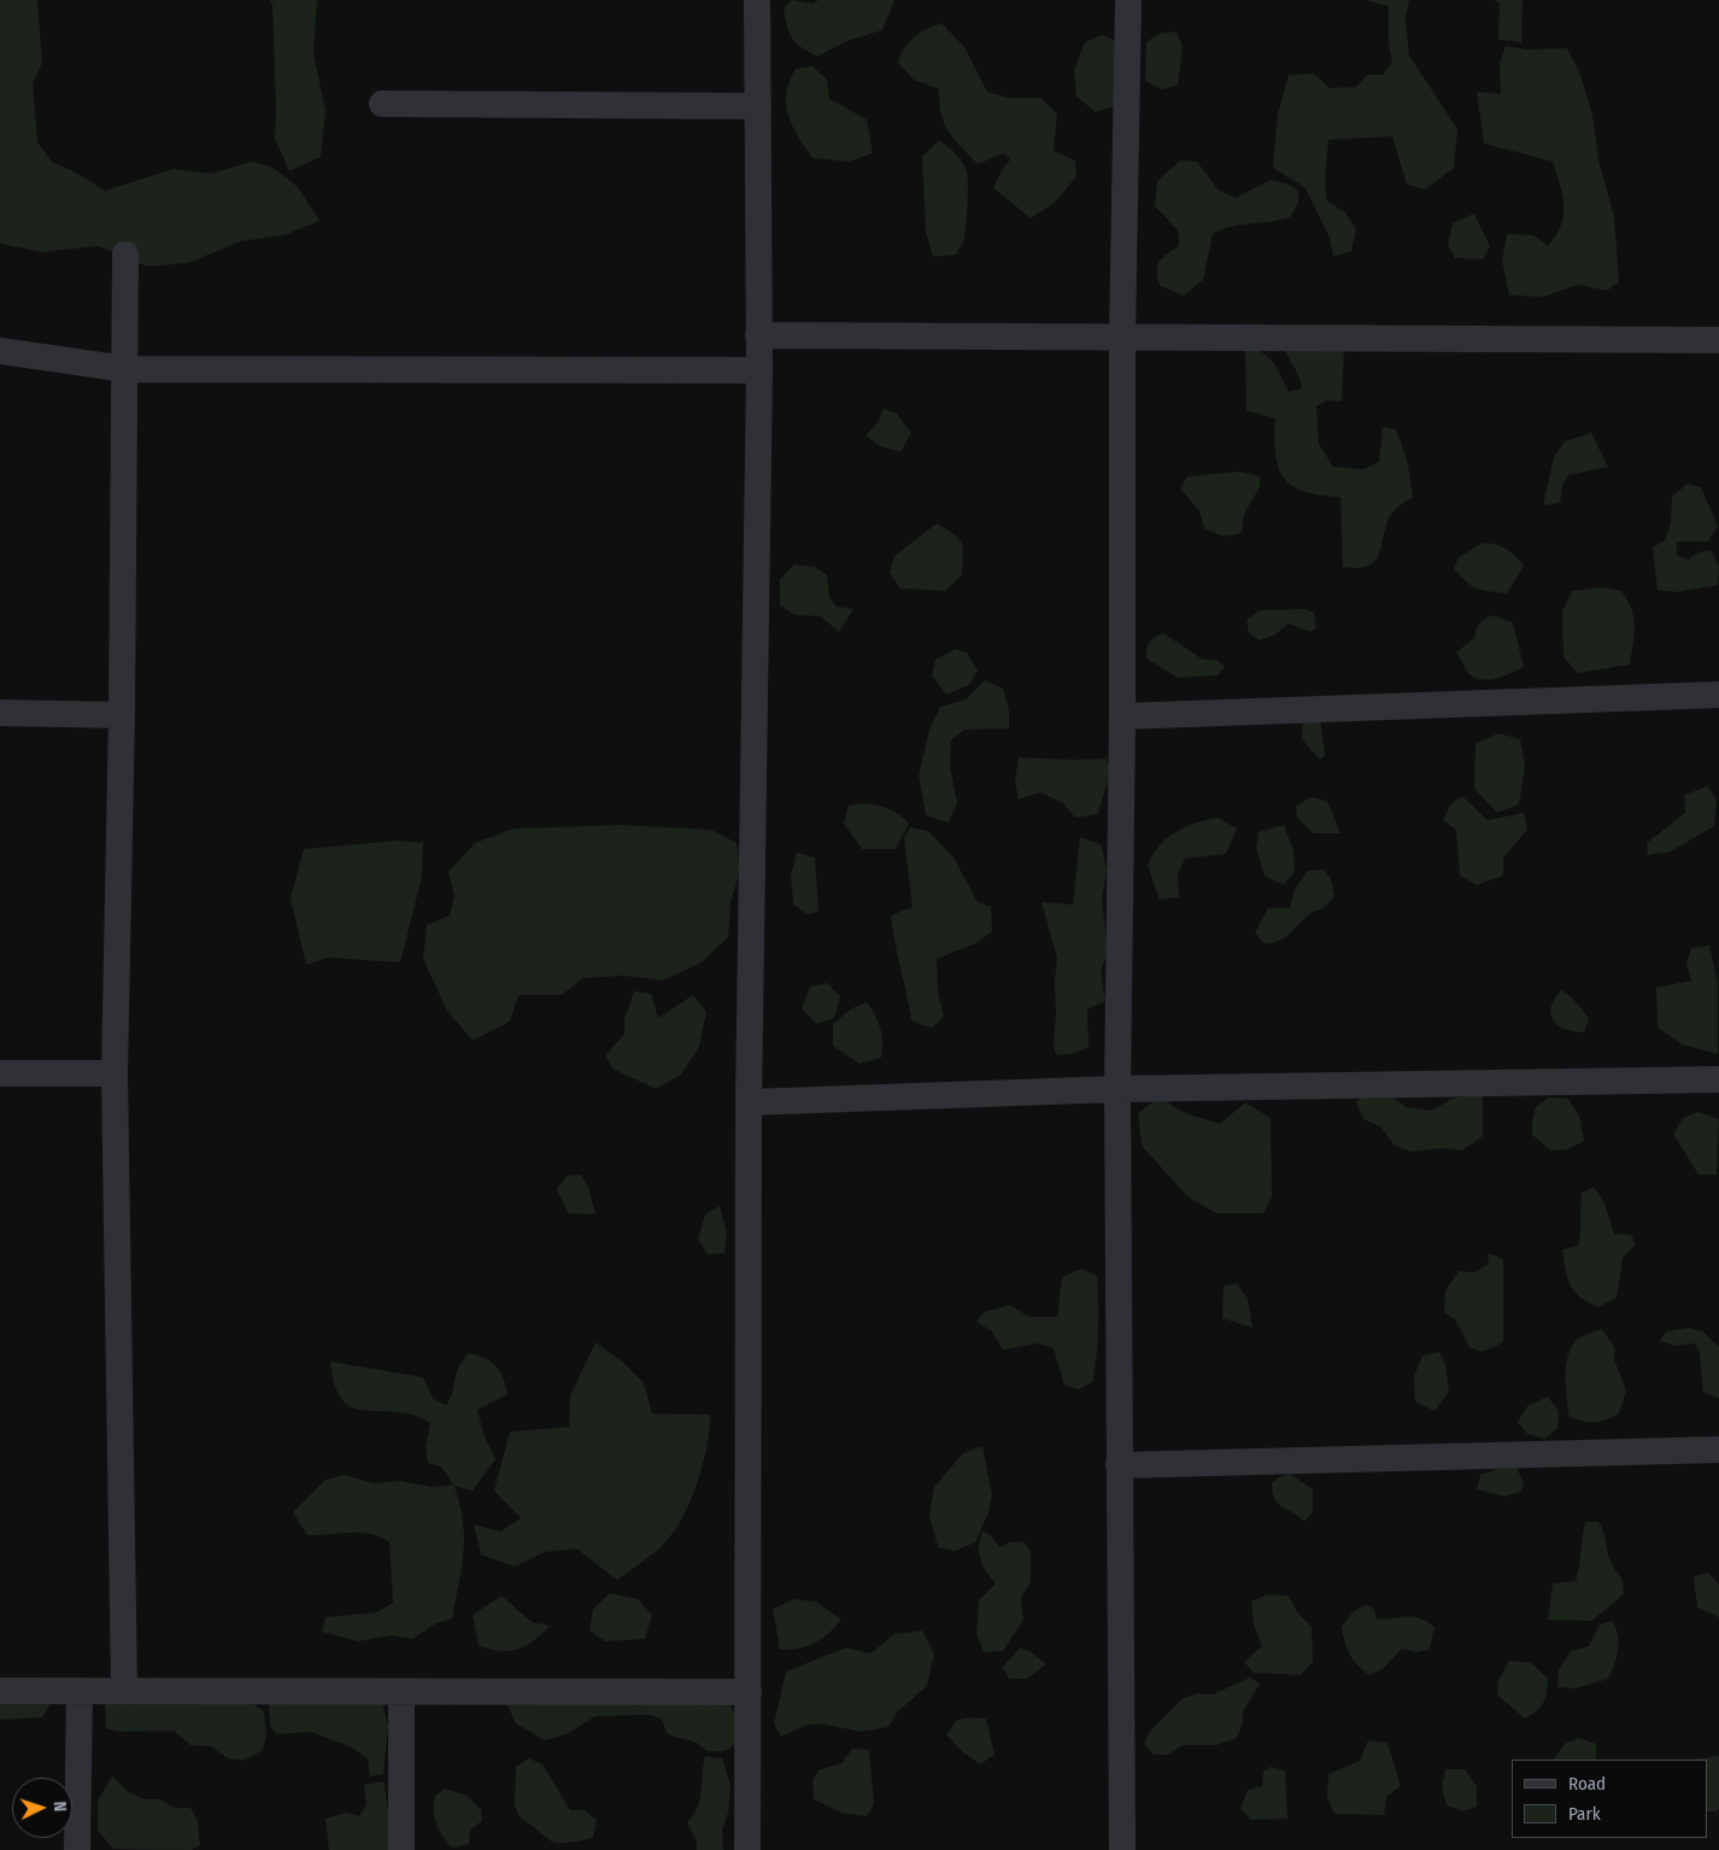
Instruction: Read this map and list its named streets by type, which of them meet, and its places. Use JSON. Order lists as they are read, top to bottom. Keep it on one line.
{"legend":["Road","Park"],"north":"right"}
